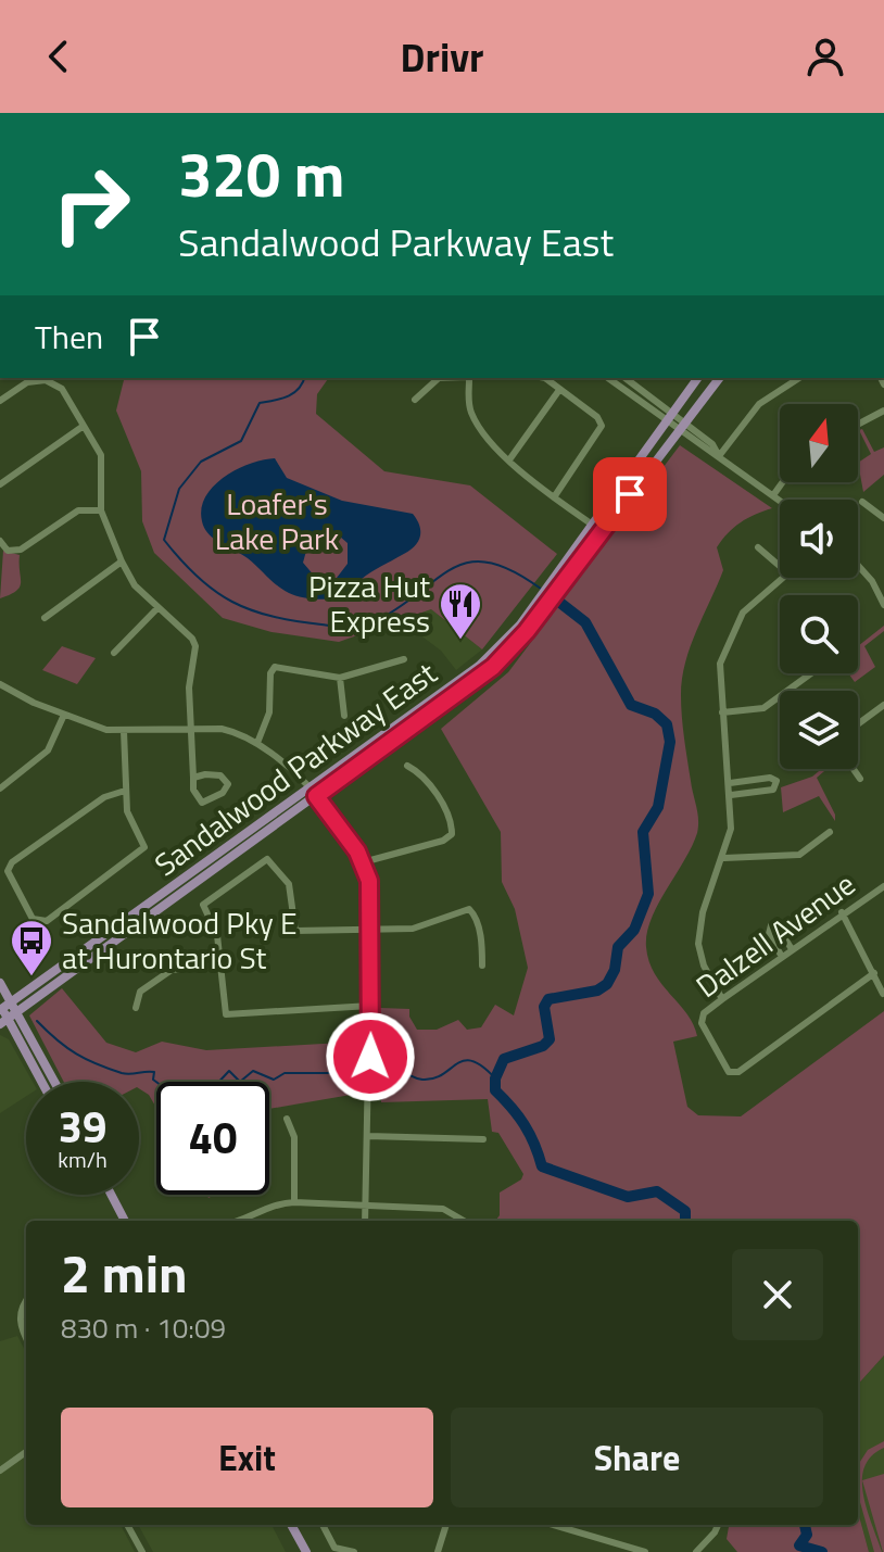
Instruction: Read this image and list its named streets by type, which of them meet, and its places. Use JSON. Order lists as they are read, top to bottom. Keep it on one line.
{"streets":{"main road":["Sandalwood Parkway East"],"street":["Dalzell Avenue"]},"parks":["Loafer's Lake Park"],"places":{"restaurant":["Pizza Hut Express"],"bus stop":["Sandalwood Pky E at Hurontario St"]},"north":"top","page":{"header":"Drivr","turn":["320 m","Sandalwood Parkway East"],"then":"Then","speed":"39 km/h","limit":"40","heading":["2 min","830 m · 10:09"],"buttons":["Exit","Share"]}}
